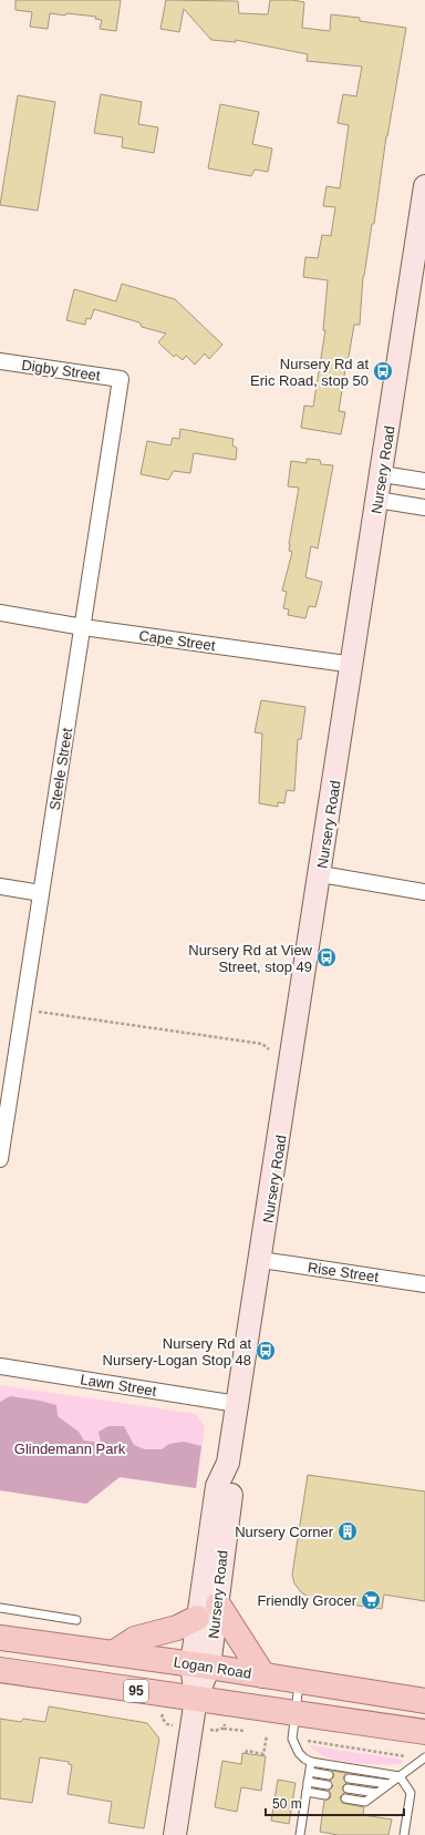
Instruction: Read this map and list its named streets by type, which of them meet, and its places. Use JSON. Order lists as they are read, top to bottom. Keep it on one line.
{"streets":{"main road":["Nursery Road","Logan Road","95"],"street":["Digby Street","Cape Street","Steele Street","Rise Street","Lawn Street"]},"crossings":[["Digby Street","Steele Street"],["Nursery Road","Cape Street"],["Nursery Road","Rise Street"],["Nursery Road","Lawn Street"],["Nursery Road","Logan Road"],["Nursery Road","95"],["Cape Street","Steele Street"]],"parks":["Glindemann Park"],"places":{"bus stop":["Nursery Rd at Eric Road, stop 50","Nursery Rd at View Street, stop 49","Nursery Rd at Nursery-Logan Stop 48"],"building":["Nursery Corner"],"supermarket":["Friendly Grocer"]},"scale_bar":"50 m"}
